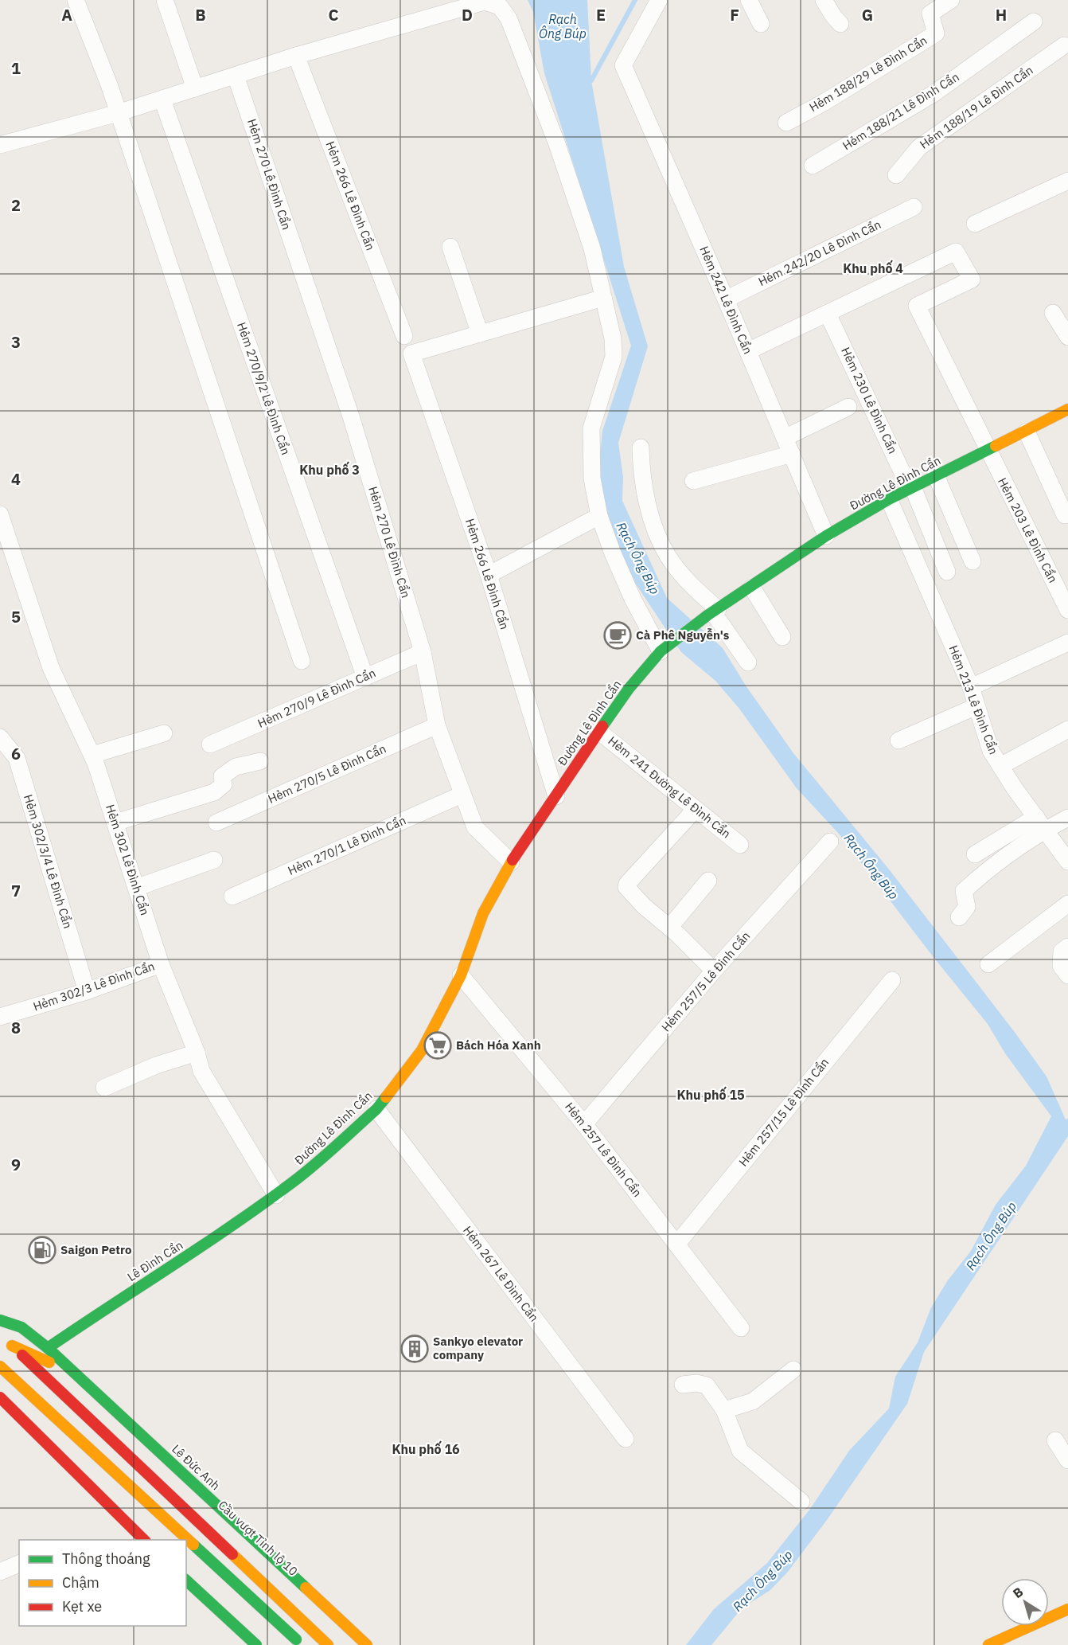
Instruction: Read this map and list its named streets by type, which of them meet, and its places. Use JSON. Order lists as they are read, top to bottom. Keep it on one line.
{"streets":{"main road":["Đường Lê Đình Cẩn","Lê Đình Cẩn","Lê Đức Anh","Cầu vượt Tỉnh lộ 10"],"street":["Hẻm 188/29 Lê Đình Cẩn","Hẻm 188/19 Lê Đình Cẩn","Hẻm 188/21 Lê Đình Cẩn","Hẻm 270 Lê Đình Cẩn","Hẻm 266 Lê Đình Cẩn","Hẻm 242/20 Lê Đình Cẩn","Hẻm 242 Lê Đình Cẩn","Hẻm 270/9/2 Lê Đình Cẩn","Hẻm 230 Lê Đình Cẩn","Hẻm 203 Lê Đình Cẩn","Hẻm 270/9 Lê Đình Cẩn","Hẻm 213 Lê Đình Cẩn","Hẻm 270/5 Lê Đình Cẩn","Hẻm 241 Đường Lê Đình Cẩn","Hẻm 270/1 Lê Đình Cẩn","Hẻm 302 Lê Đình Cẩn","Hẻm 302/3/4 Lê Đình Cẩn","Hẻm 257/5 Lê Đình Cẩn","Hẻm 302/3 Lê Đình Cẩn","Hẻm 257/15 Lê Đình Cẩn","Hẻm 257 Lê Đình Cẩn","Hẻm 267 Lê Đình Cẩn"]},"crossings":[["Hẻm 270 Lê Đình Cẩn","Đường Lê Đình Cẩn"],["Hẻm 270 Lê Đình Cẩn","Hẻm 270/9 Lê Đình Cẩn"],["Hẻm 270 Lê Đình Cẩn","Hẻm 270/5 Lê Đình Cẩn"],["Hẻm 270 Lê Đình Cẩn","Hẻm 270/1 Lê Đình Cẩn"],["Hẻm 266 Lê Đình Cẩn","Đường Lê Đình Cẩn"],["Hẻm 242/20 Lê Đình Cẩn","Hẻm 242 Lê Đình Cẩn"],["Hẻm 242 Lê Đình Cẩn","Đường Lê Đình Cẩn"],["Hẻm 270/9/2 Lê Đình Cẩn","Hẻm 270/9 Lê Đình Cẩn"],["Hẻm 230 Lê Đình Cẩn","Đường Lê Đình Cẩn"],["Hẻm 230 Lê Đình Cẩn","Hẻm 203 Lê Đình Cẩn"],["Đường Lê Đình Cẩn","Hẻm 203 Lê Đình Cẩn"],["Đường Lê Đình Cẩn","Hẻm 213 Lê Đình Cẩn"],["Đường Lê Đình Cẩn","Hẻm 241 Đường Lê Đình Cẩn"],["Đường Lê Đình Cẩn","Hẻm 302 Lê Đình Cẩn"],["Đường Lê Đình Cẩn","Hẻm 257 Lê Đình Cẩn"],["Đường Lê Đình Cẩn","Lê Đình Cẩn"],["Đường Lê Đình Cẩn","Hẻm 267 Lê Đình Cẩn"],["Hẻm 302 Lê Đình Cẩn","Hẻm 302/3 Lê Đình Cẩn"],["Hẻm 302 Lê Đình Cẩn","Lê Đình Cẩn"],["Hẻm 302/3/4 Lê Đình Cẩn","Hẻm 302/3 Lê Đình Cẩn"],["Hẻm 257/5 Lê Đình Cẩn","Hẻm 257 Lê Đình Cẩn"],["Hẻm 257/15 Lê Đình Cẩn","Hẻm 257 Lê Đình Cẩn"],["Lê Đình Cẩn","Lê Đức Anh"]],"districts":["Khu phố 4","Khu phố 3","Khu phố 15","Khu phố 16"],"water":["Rạch Ông Búp"],"places":{"cafe":["Cà Phê Nguyễn's"],"supermarket":["Bách Hóa Xanh"],"fuel station":["Saigon Petro"],"building":["Sankyo elevator company"]},"legend":["Thông thoáng","Chậm","Kẹt xe"],"north":"top left","grid":{"columns":["A","B","C","D","E","F","G","H"],"rows":["1","2","3","4","5","6","7","8","9"]}}
